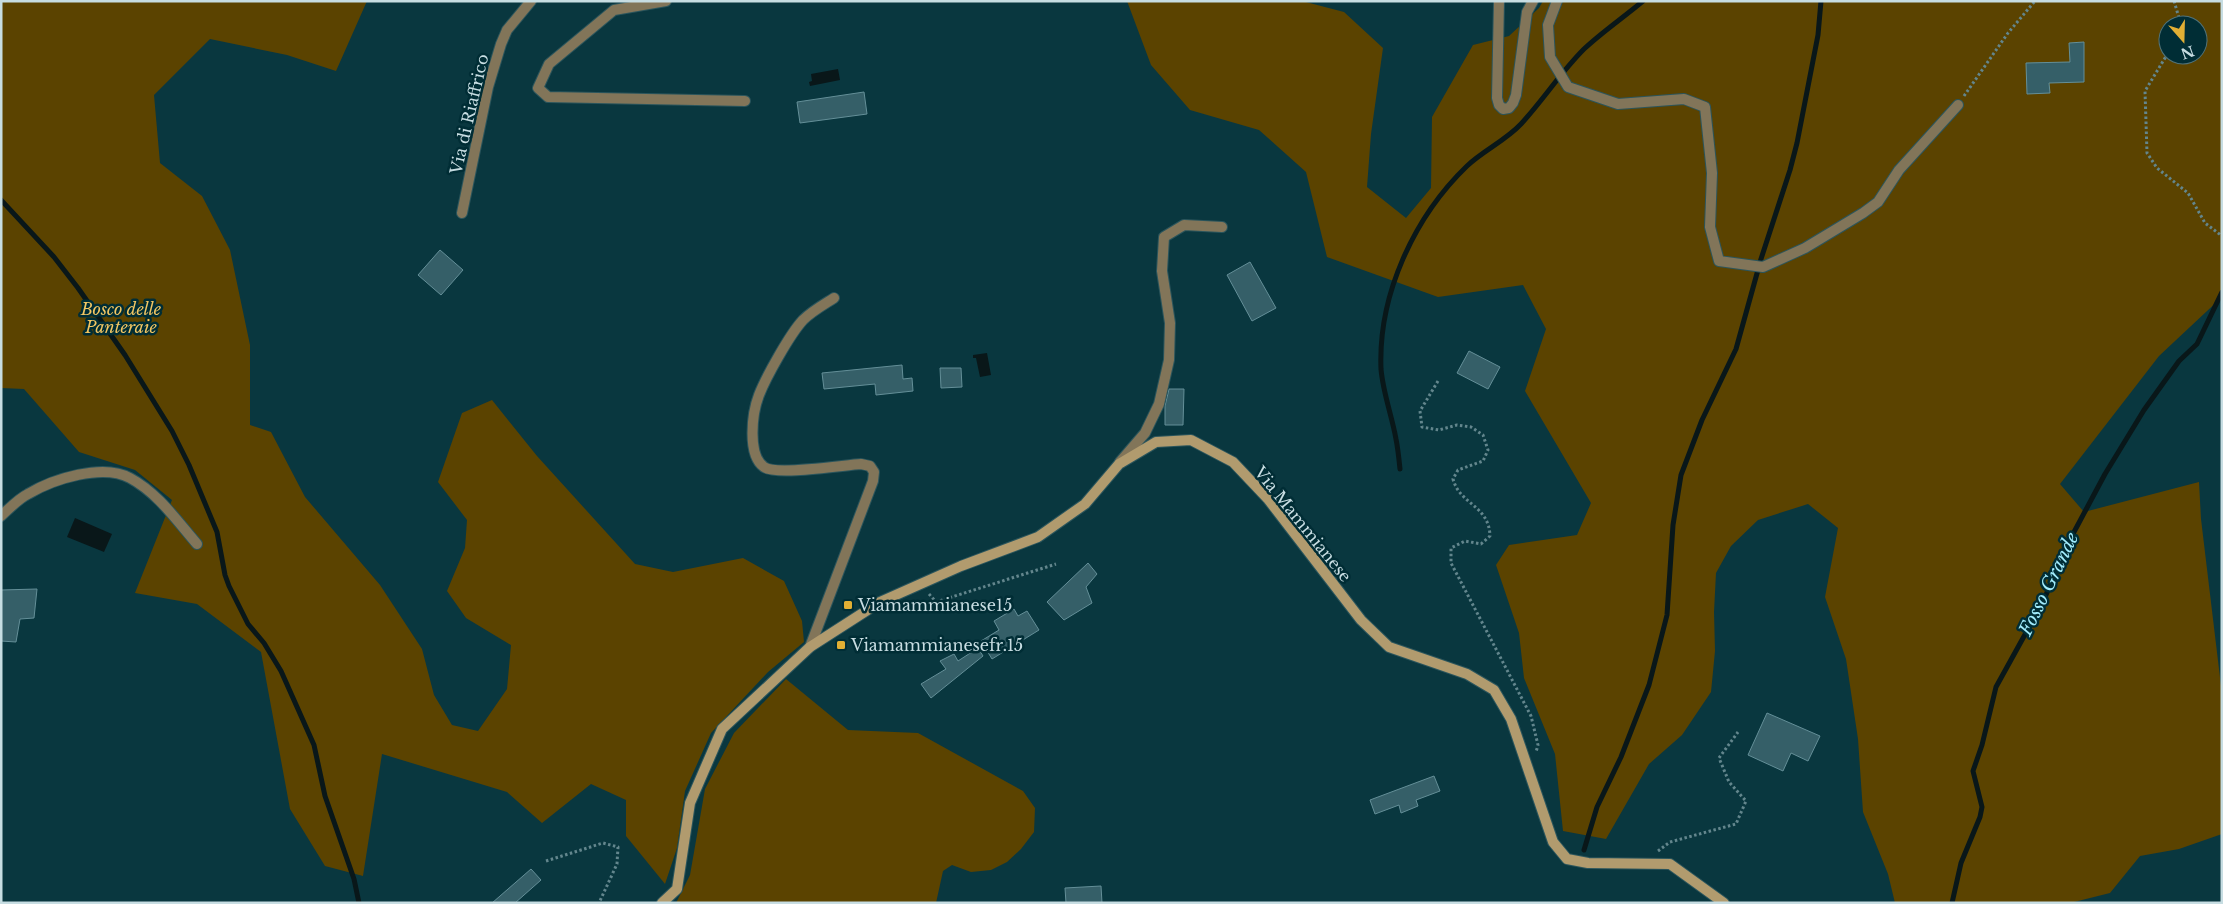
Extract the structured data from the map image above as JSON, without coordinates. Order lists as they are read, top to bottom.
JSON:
{
  "streets": {
    "main road": ["Via Mammianese"],
    "street": ["Via di Riaffrico"]
  },
  "water": ["Fosso Grande"],
  "parks": ["Bosco delle Panteraie"],
  "places": {
    "transit": ["Viamammianese15", "Viamammianesefr.15"]
  },
  "north": "bottom"
}
